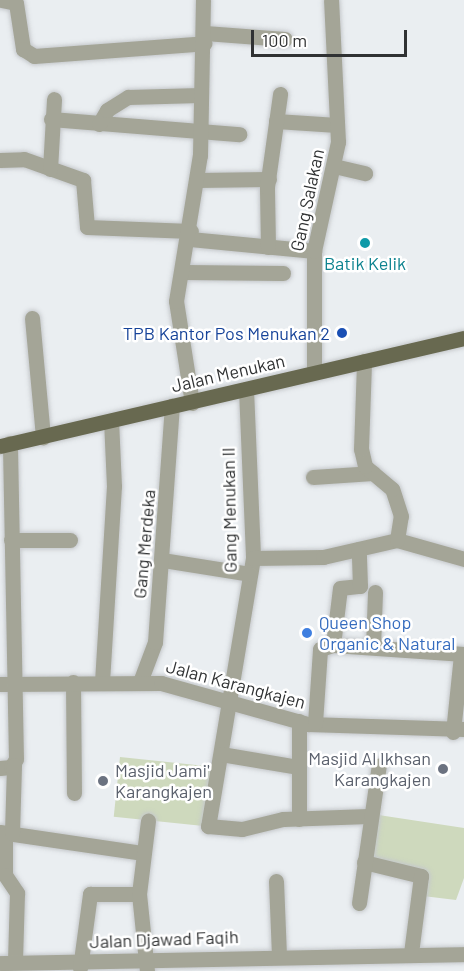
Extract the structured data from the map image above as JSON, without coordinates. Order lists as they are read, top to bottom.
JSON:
{
  "streets": {
    "main road": ["Jalan Menukan"],
    "street": [
      "Gang Salakan",
      "Gang Menukan II",
      "Gang Merdeka",
      "Jalan Karangkajen",
      "Jalan Djawad Faqih"
    ]
  },
  "crossings": [
    ["Gang Salakan", "Jalan Menukan"],
    ["Jalan Menukan", "Gang Menukan II"],
    ["Jalan Menukan", "Gang Merdeka"],
    ["Gang Menukan II", "Jalan Karangkajen"],
    ["Gang Merdeka", "Jalan Karangkajen"]
  ],
  "places": [
    "Batik Kelik",
    "TPB Kantor Pos Menukan 2",
    "Queen Shop Organic & Natural",
    "Masjid Al Ikhsan Karangkajen",
    "Masjid Jami' Karangkajen"
  ],
  "scale_bar": "100 m"
}
